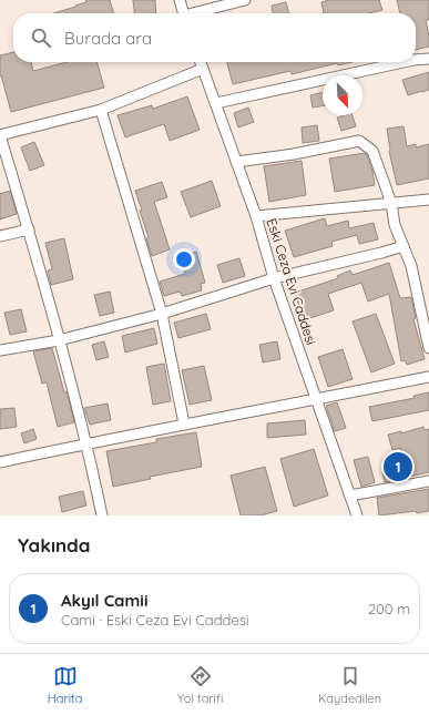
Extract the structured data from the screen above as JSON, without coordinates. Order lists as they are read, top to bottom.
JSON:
{
  "streets": {
    "street": ["Eski Ceza Evi Caddesi"]
  },
  "north": "bottom right",
  "page": {
    "search": "Burada ara",
    "pins": "1",
    "heading": "Yakında",
    "list": [
      {
        "mark": "1",
        "name": "Akyıl Camii",
        "note": "Cami · Eski Ceza Evi Caddesi",
        "value": "200 m"
      }
    ],
    "nav": ["Harita", "Yol tarifi", "Kaydedilen"]
  }
}
